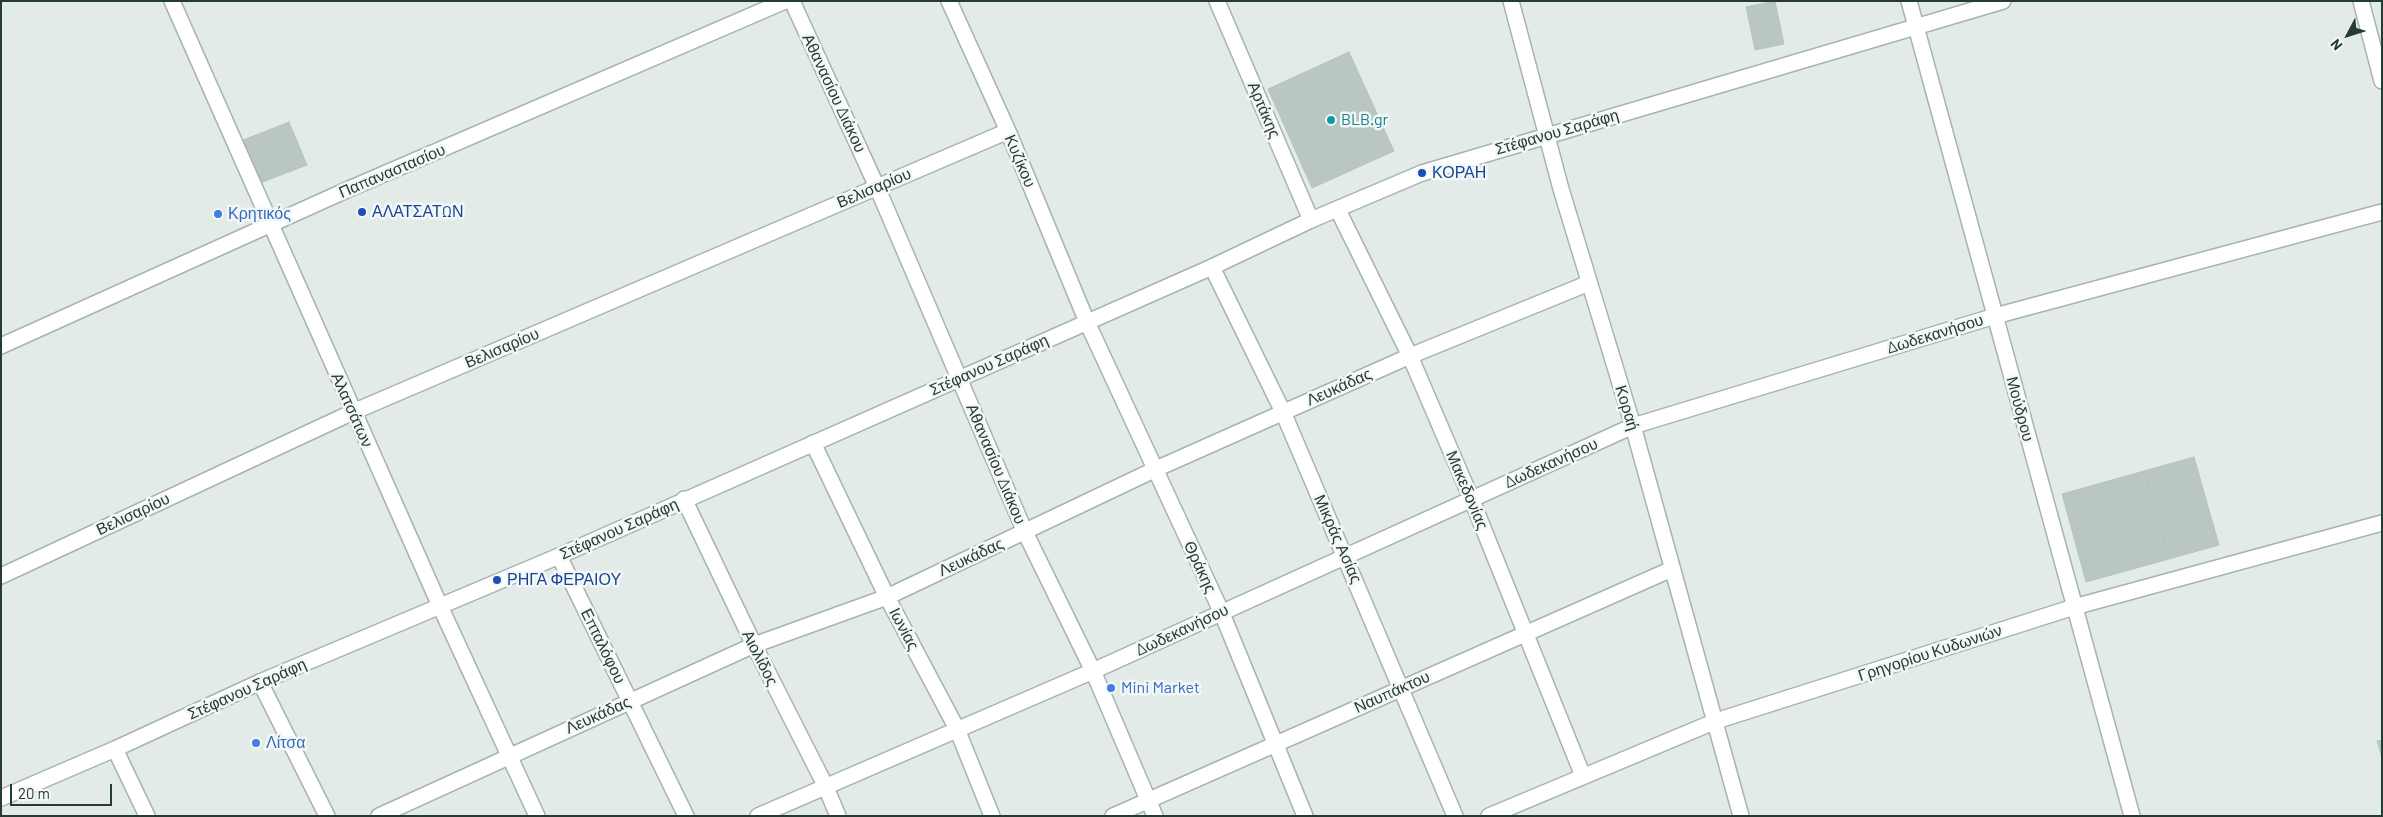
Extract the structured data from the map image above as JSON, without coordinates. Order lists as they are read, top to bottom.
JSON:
{
  "streets": {
    "street": [
      "Αθανασίου Διάκου",
      "Αρτάκης",
      "Στέφανου Σαράφη",
      "Κυζίκου",
      "Παπαναστασίου",
      "Βελισαρίου",
      "Δωδεκανήσου",
      "Λευκάδας",
      "Κοραή",
      "Μούδρου",
      "Αλατσάτων",
      "Μακεδονίας",
      "Μικράς Ασίας",
      "Θράκης",
      "Ιωνίας",
      "Επταλόφου",
      "Γρηγορίου Κυδωνιών",
      "Αιολίδος",
      "Ναυπάκτου"
    ]
  },
  "crossings": [
    ["Αθανασίου Διάκου", "Στέφανου Σαράφη"],
    ["Αθανασίου Διάκου", "Βελισαρίου"],
    ["Αθανασίου Διάκου", "Δωδεκανήσου"],
    ["Αθανασίου Διάκου", "Λευκάδας"],
    ["Αθανασίου Διάκου", "Ναυπάκτου"],
    ["Αρτάκης", "Στέφανου Σαράφη"],
    ["Στέφανου Σαράφη", "Κυζίκου"],
    ["Στέφανου Σαράφη", "Κοραή"],
    ["Στέφανου Σαράφη", "Μούδρου"],
    ["Στέφανου Σαράφη", "Αλατσάτων"],
    ["Στέφανου Σαράφη", "Μακεδονίας"],
    ["Στέφανου Σαράφη", "Μικράς Ασίας"],
    ["Στέφανου Σαράφη", "Θράκης"],
    ["Στέφανου Σαράφη", "Ιωνίας"],
    ["Στέφανου Σαράφη", "Επταλόφου"],
    ["Στέφανου Σαράφη", "Αιολίδος"],
    ["Κυζίκου", "Βελισαρίου"],
    ["Κυζίκου", "Θράκης"],
    ["Παπαναστασίου", "Αλατσάτων"],
    ["Βελισαρίου", "Αλατσάτων"],
    ["Δωδεκανήσου", "Κοραή"],
    ["Δωδεκανήσου", "Μούδρου"],
    ["Δωδεκανήσου", "Μακεδονίας"],
    ["Δωδεκανήσου", "Μικράς Ασίας"],
    ["Δωδεκανήσου", "Θράκης"],
    ["Δωδεκανήσου", "Ιωνίας"],
    ["Δωδεκανήσου", "Αιολίδος"],
    ["Λευκάδας", "Κοραή"],
    ["Λευκάδας", "Αλατσάτων"],
    ["Λευκάδας", "Μακεδονίας"],
    ["Λευκάδας", "Μικράς Ασίας"],
    ["Λευκάδας", "Θράκης"],
    ["Λευκάδας", "Ιωνίας"],
    ["Λευκάδας", "Επταλόφου"],
    ["Λευκάδας", "Αιολίδος"],
    ["Κοραή", "Γρηγορίου Κυδωνιών"],
    ["Κοραή", "Ναυπάκτου"],
    ["Μούδρου", "Γρηγορίου Κυδωνιών"],
    ["Μακεδονίας", "Γρηγορίου Κυδωνιών"],
    ["Μακεδονίας", "Ναυπάκτου"],
    ["Μικράς Ασίας", "Ναυπάκτου"],
    ["Θράκης", "Ναυπάκτου"]
  ],
  "places": [
    "BLB.gr",
    "ΚΟΡΑΗ",
    "ΑΛΑΤΣΑΤΩΝ",
    "Κρητικός",
    "ΡΗΓΑ ΦΕΡΑΙΟΥ",
    "Mini Market",
    "Λίτσα"
  ],
  "scale_bar": "20 m",
  "north": "bottom left"
}
